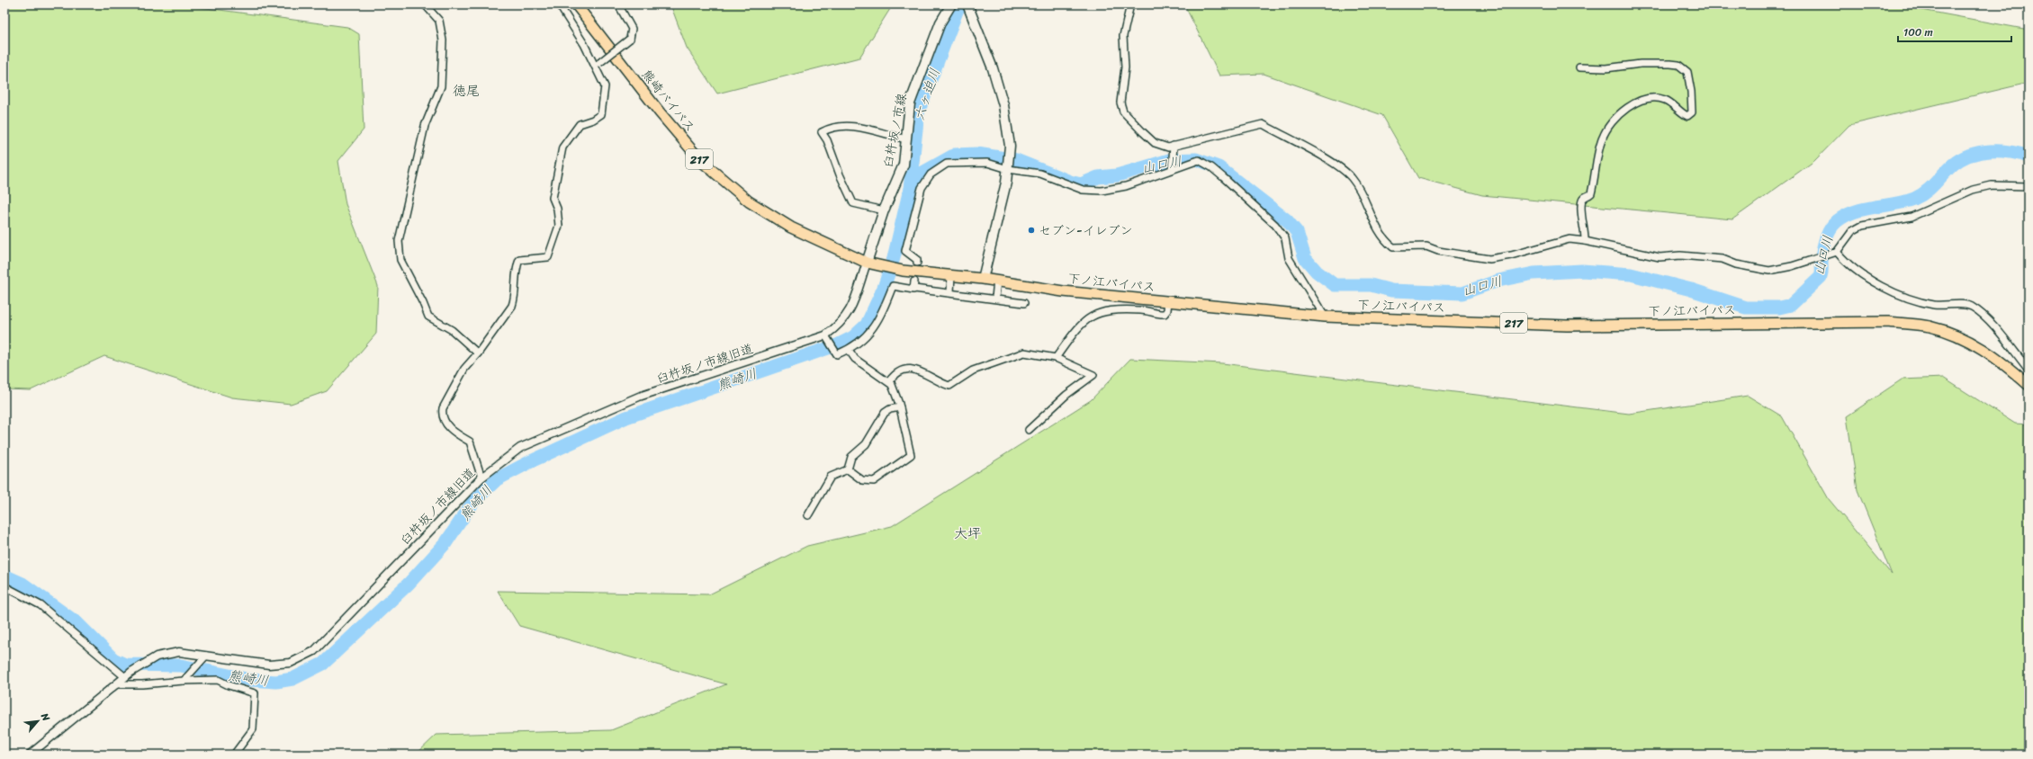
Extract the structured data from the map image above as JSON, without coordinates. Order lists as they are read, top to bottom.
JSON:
{
  "streets": {
    "highway": ["熊崎バイパス", "217", "下ノ江バイパス"],
    "main road": ["臼杵坂ノ市線"],
    "street": ["臼杵坂ノ市線旧道"]
  },
  "crossings": [
    ["熊崎バイパス", "臼杵坂ノ市線"],
    ["熊崎バイパス", "下ノ江バイパス"],
    ["熊崎バイパス", "臼杵坂ノ市線旧道"],
    ["臼杵坂ノ市線", "下ノ江バイパス"],
    ["臼杵坂ノ市線", "臼杵坂ノ市線旧道"],
    ["下ノ江バイパス", "臼杵坂ノ市線旧道"]
  ],
  "districts": ["徳尾", "大坪"],
  "water": ["六ヶ迫川", "山口川", "熊崎川"],
  "places": ["セブン-イレブン"],
  "scale_bar": "100 m",
  "north": "top right"
}
